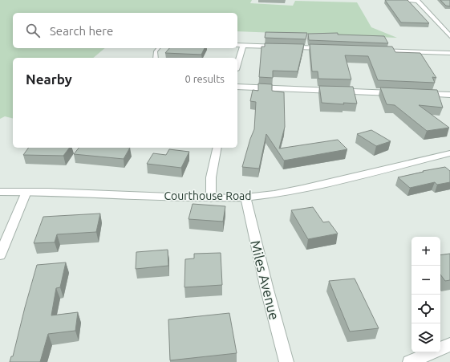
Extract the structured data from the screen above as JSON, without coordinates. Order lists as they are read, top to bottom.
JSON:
{
  "streets": {
    "street": ["Courthouse Road", "Miles Avenue"]
  },
  "crossings": [
    ["Courthouse Road", "Miles Avenue"]
  ],
  "page": {
    "search": "Search here",
    "heading": ["Nearby", "0 results"],
    "map_buttons": ["+", "−"]
  }
}
